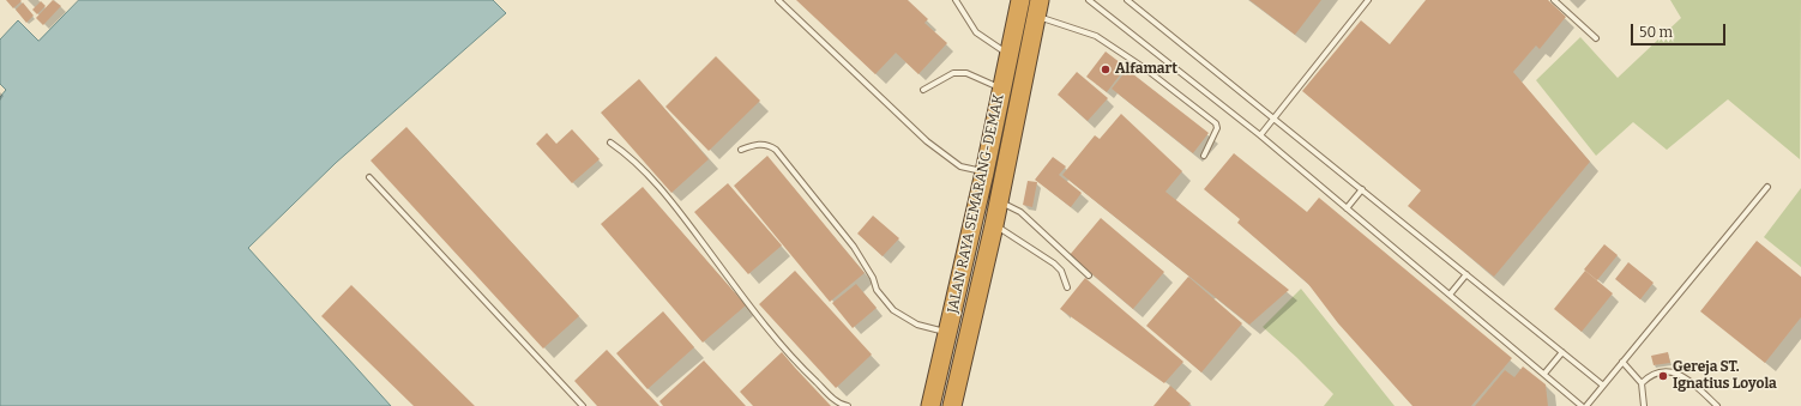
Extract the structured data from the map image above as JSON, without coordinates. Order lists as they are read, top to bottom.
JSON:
{
  "streets": {
    "highway": ["JALAN RAYA SEMARANG-DEMAK"]
  },
  "places": ["Alfamart", "Gereja ST. Ignatius Loyola"],
  "scale_bar": "50 m"
}
